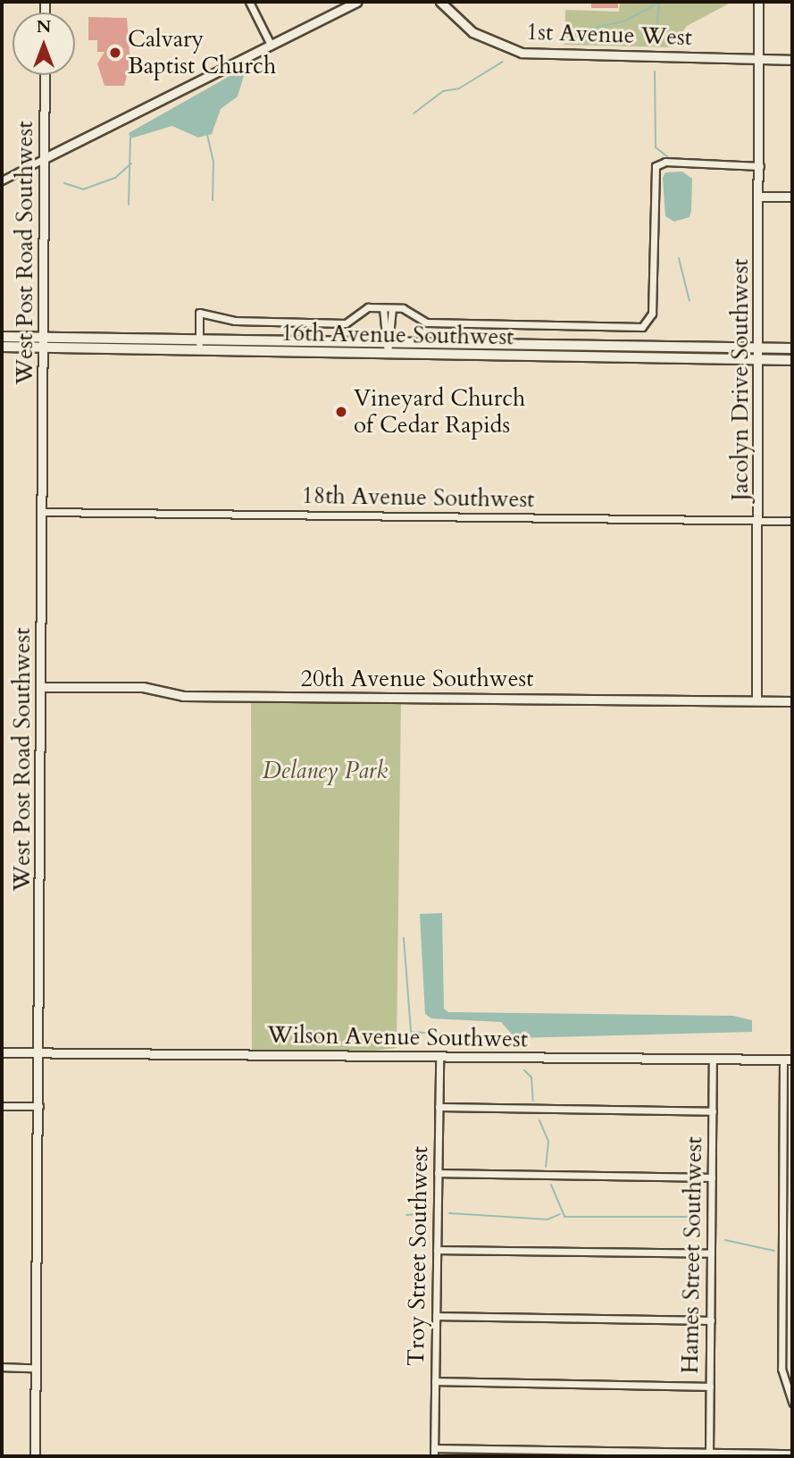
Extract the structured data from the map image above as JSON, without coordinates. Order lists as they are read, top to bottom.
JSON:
{
  "streets": {
    "main road": ["16th Avenue Southwest"],
    "street": [
      "1st Avenue West",
      "West Post Road Southwest",
      "Jacolyn Drive Southwest",
      "18th Avenue Southwest",
      "20th Avenue Southwest",
      "Wilson Avenue Southwest",
      "Hames Street Southwest",
      "Troy Street Southwest"
    ]
  },
  "crossings": [
    ["1st Avenue West", "Jacolyn Drive Southwest"],
    ["West Post Road Southwest", "16th Avenue Southwest"],
    ["West Post Road Southwest", "18th Avenue Southwest"],
    ["West Post Road Southwest", "20th Avenue Southwest"],
    ["West Post Road Southwest", "Wilson Avenue Southwest"],
    ["16th Avenue Southwest", "Jacolyn Drive Southwest"],
    ["Jacolyn Drive Southwest", "18th Avenue Southwest"],
    ["Jacolyn Drive Southwest", "20th Avenue Southwest"],
    ["Wilson Avenue Southwest", "Hames Street Southwest"],
    ["Wilson Avenue Southwest", "Troy Street Southwest"]
  ],
  "parks": ["Delaney Park"],
  "places": ["Calvary Baptist Church", "Vineyard Church of Cedar Rapids"],
  "north": "top"
}
